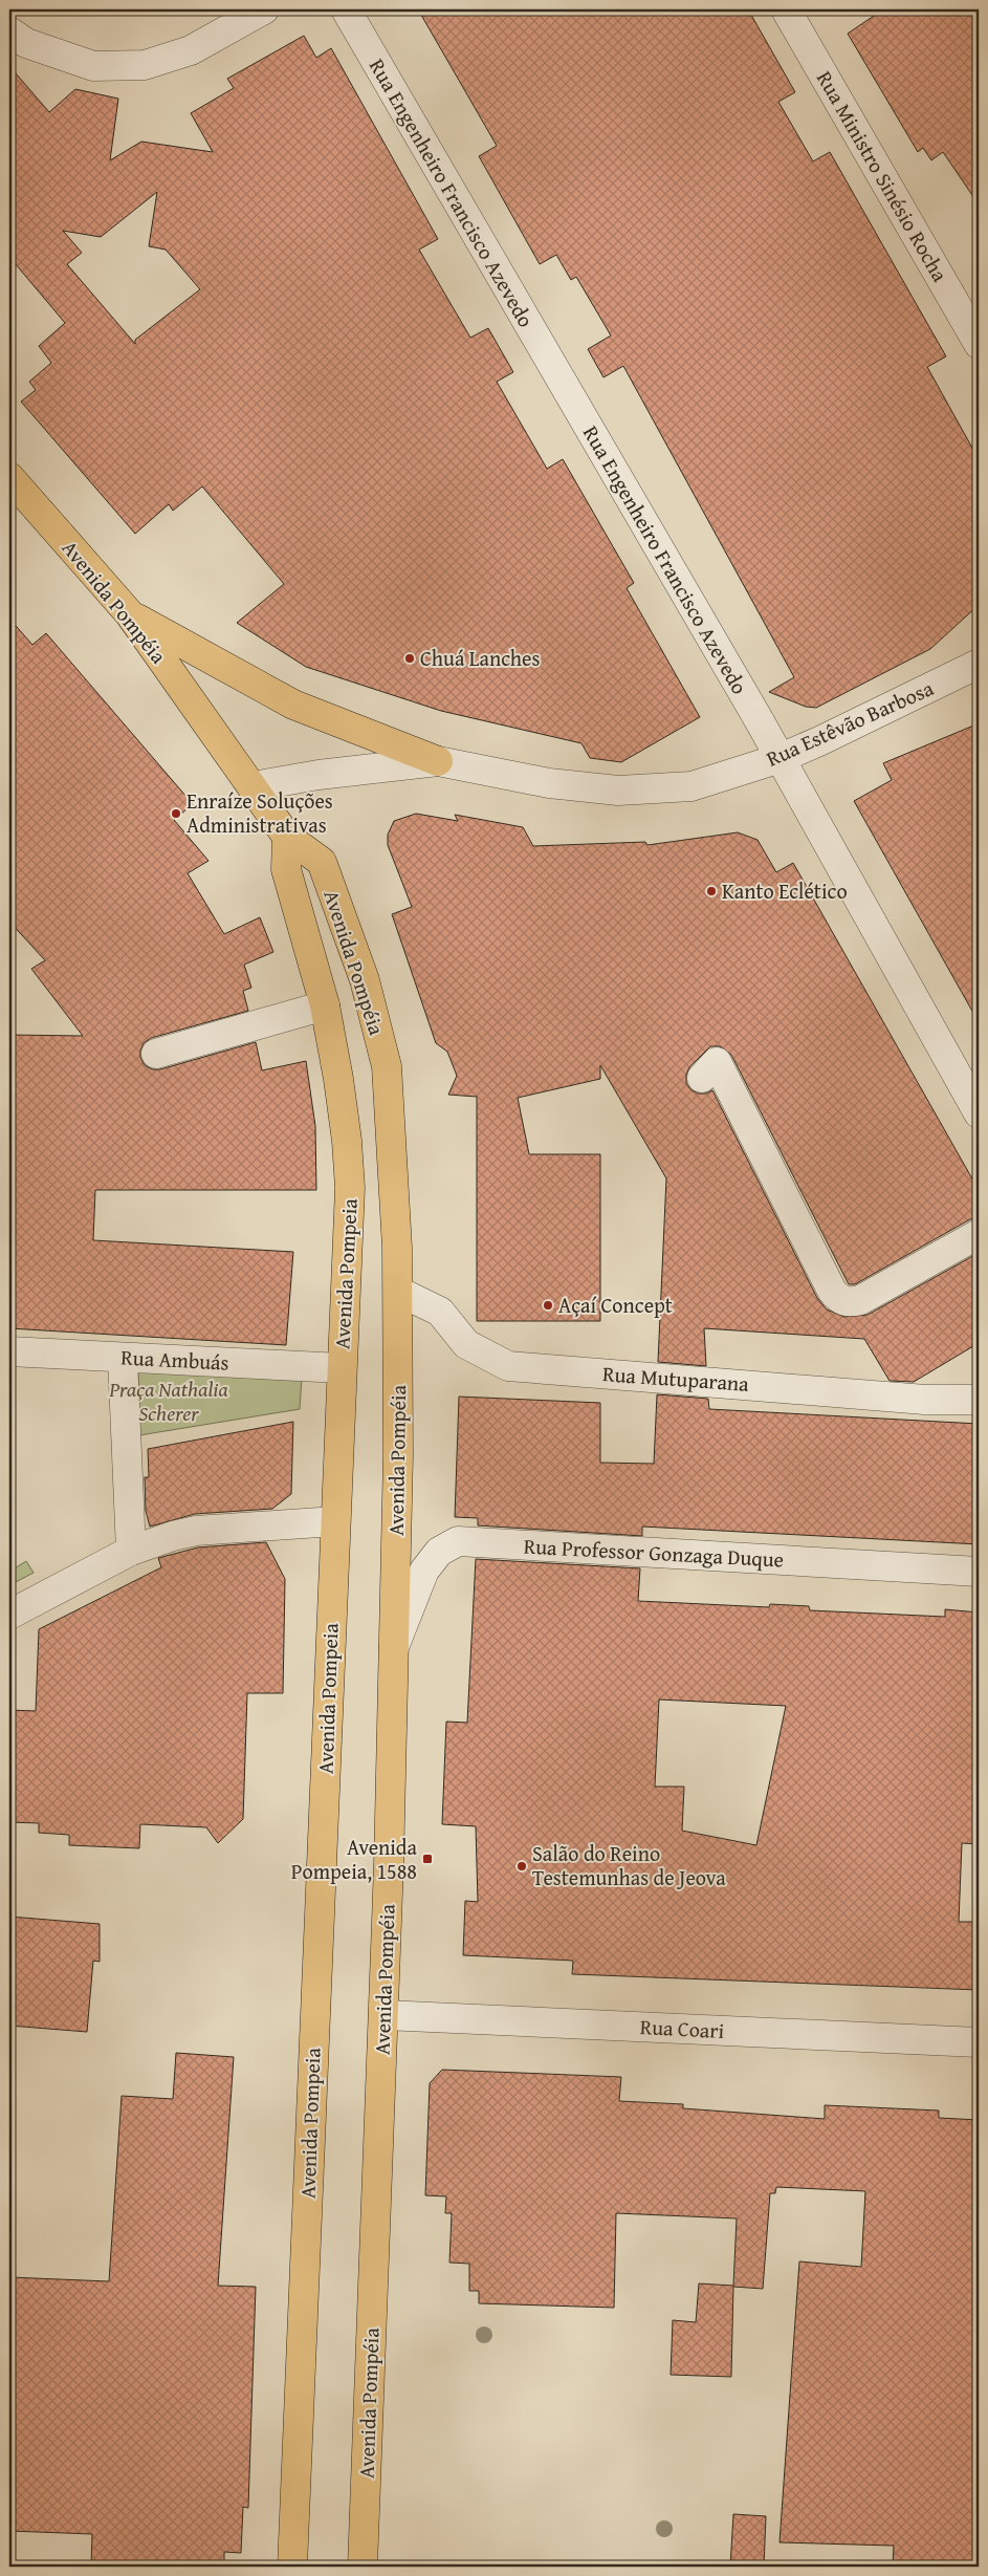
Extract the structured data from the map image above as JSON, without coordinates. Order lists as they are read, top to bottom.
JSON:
{
  "streets": {
    "main road": ["Avenida Pompéia", "Avenida Pompeia"],
    "street": [
      "Rua Ministro Sinésio Rocha",
      "Rua Engenheiro Francisco Azevedo",
      "Rua Estêvão Barbosa",
      "Rua Ambuás",
      "Rua Mutuparana",
      "Rua Professor Gonzaga Duque",
      "Rua Coari"
    ]
  },
  "crossings": [
    ["Rua Engenheiro Francisco Azevedo", "Rua Estêvão Barbosa"],
    ["Avenida Pompéia", "Rua Estêvão Barbosa"],
    ["Avenida Pompéia", "Avenida Pompeia"],
    ["Avenida Pompéia", "Rua Mutuparana"],
    ["Avenida Pompéia", "Rua Professor Gonzaga Duque"],
    ["Avenida Pompéia", "Rua Coari"],
    ["Avenida Pompeia", "Rua Ambuás"]
  ],
  "parks": ["Praça Nathalia Scherer"],
  "places": {
    "other": [
      "Chuá Lanches",
      "Enraíze Soluções Administrativas",
      "Kanto Eclético",
      "Açaí Concept",
      "Salão do Reino Testemunhas de Jeova"
    ],
    "transit": ["Avenida Pompeia, 1588"]
  }
}
